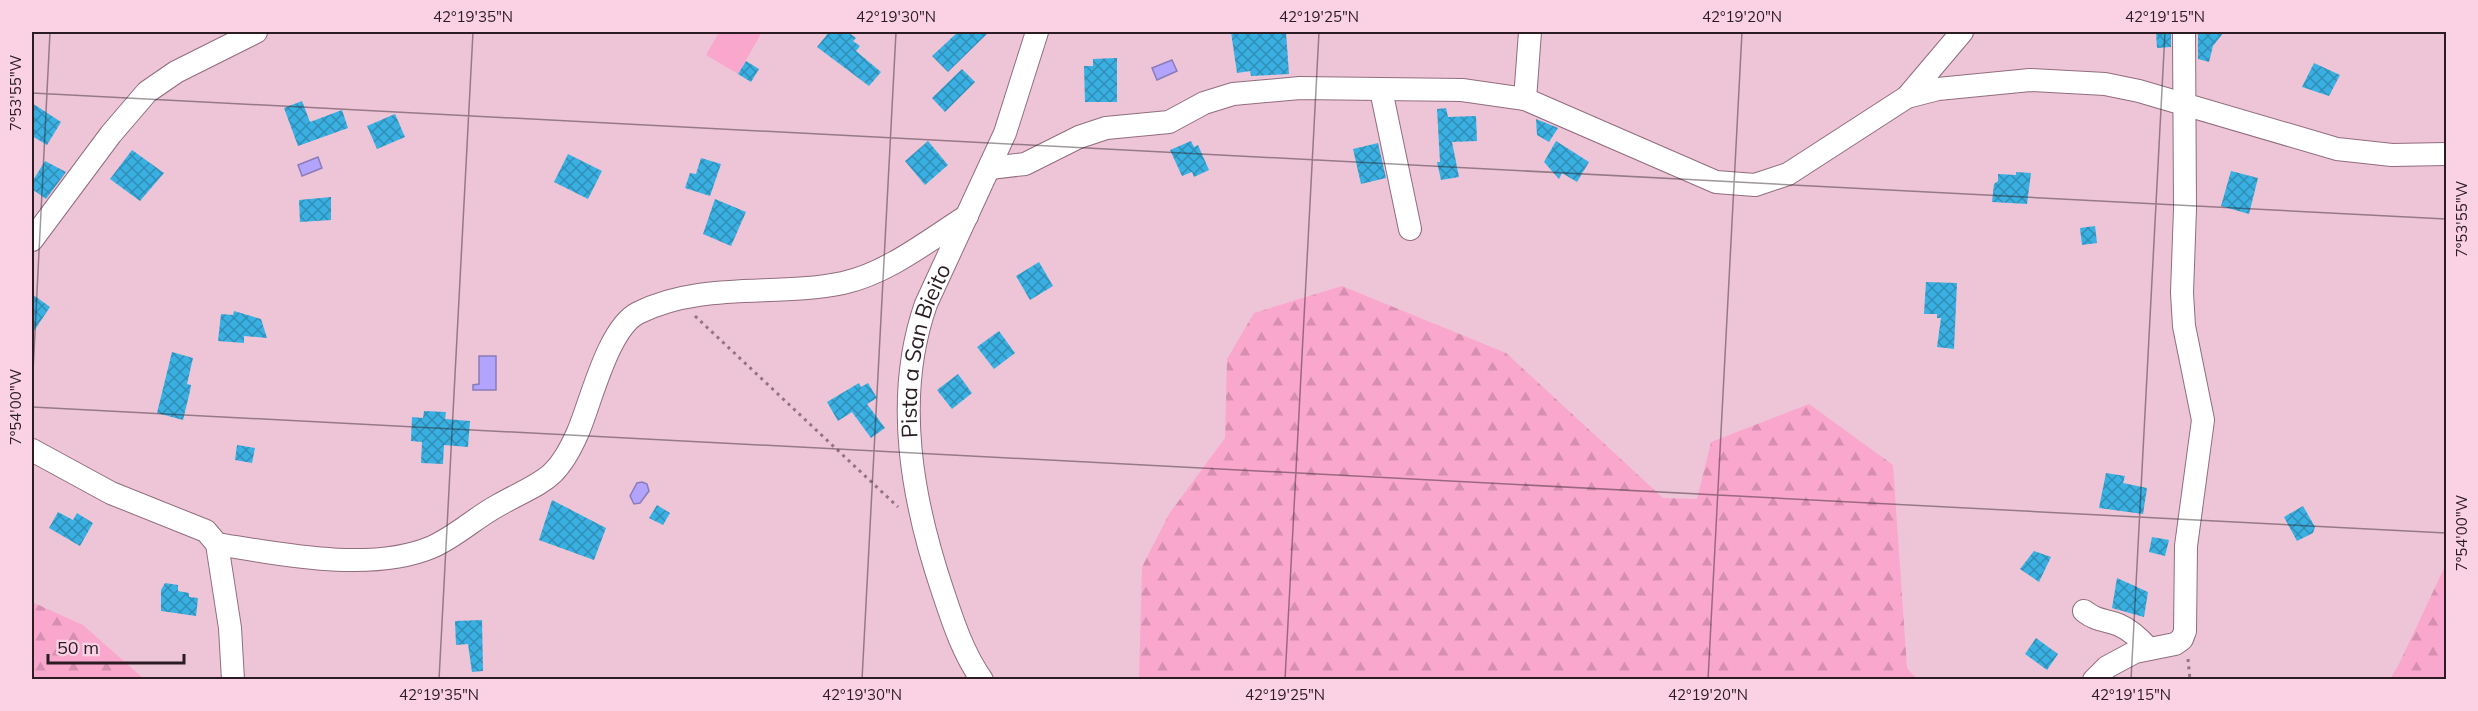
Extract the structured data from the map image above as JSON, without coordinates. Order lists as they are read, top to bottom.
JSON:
{
  "streets": {
    "street": ["Pista a San Bieito"]
  },
  "scale_bar": "50 m",
  "coordinates": [
    "42°19'35\"N",
    "42°19'30\"N",
    "42°19'25\"N",
    "42°19'20\"N",
    "42°19'15\"N",
    "7°53'55\"W",
    "7°54'00\"W"
  ]
}
